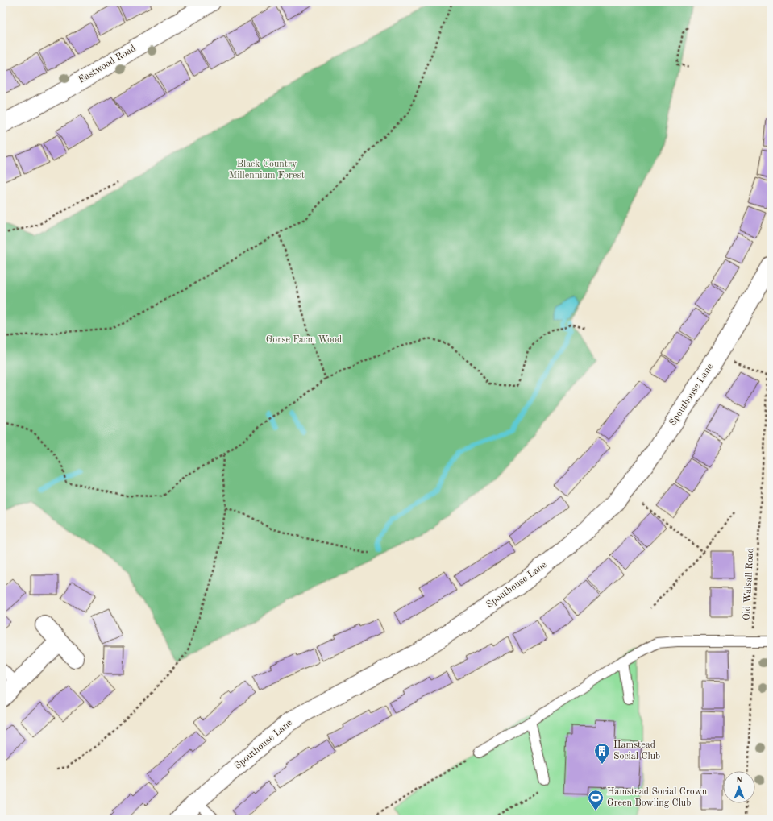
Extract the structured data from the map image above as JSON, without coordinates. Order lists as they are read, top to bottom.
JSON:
{
  "streets": {
    "street": ["Eastwood Road", "Spouthouse Lane"],
    "path": ["Old Walsall Road"]
  },
  "crossings": [
    ["Spouthouse Lane", "Old Walsall Road"]
  ],
  "parks": ["Black Country Millennium Forest", "Gorse Farm Wood"],
  "places": {
    "building": ["Hamstead Social Club"],
    "sports": ["Hamstead Social Crown Green Bowling Club"]
  },
  "north": "top"
}
